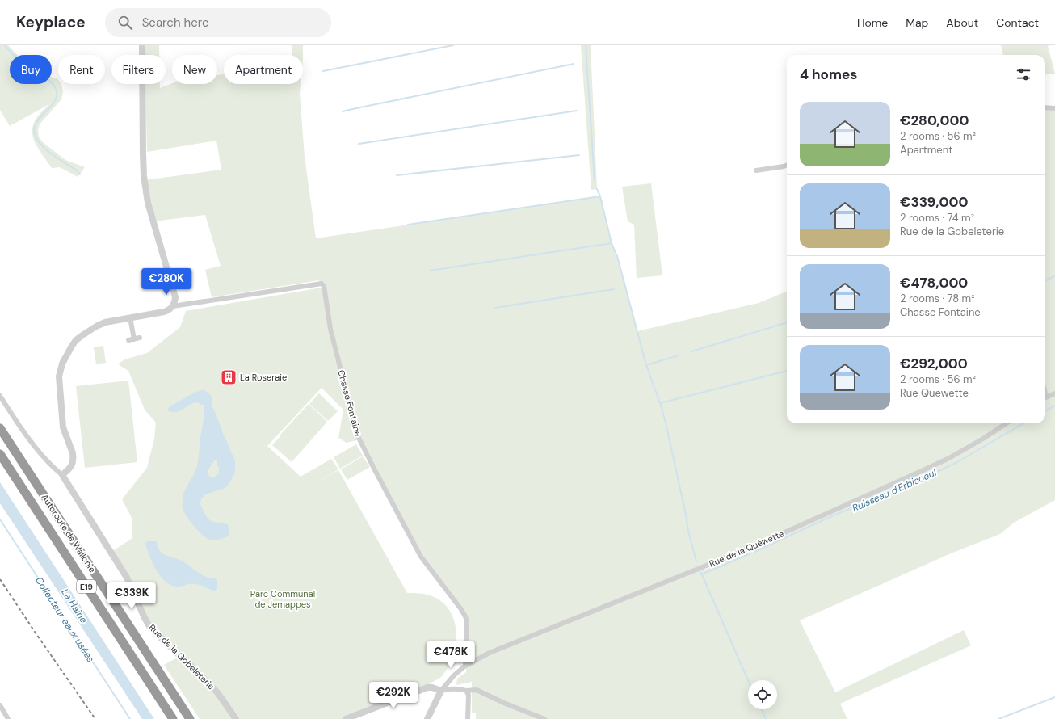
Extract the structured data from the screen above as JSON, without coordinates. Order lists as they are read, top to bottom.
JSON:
{
  "streets": {
    "highway": ["Autoroute de Wallonie", "E19"],
    "street": ["Chasse Fontaine", "Rue de la Quéwette", "Rue de la Gobeleterie"]
  },
  "crossings": [
    ["Chasse Fontaine", "Rue de la Quéwette"]
  ],
  "water": ["Ruisseau d'Erbisoeul", "La Haine", "Collecteur eaux usées"],
  "parks": ["Parc Communal de Jemappes"],
  "places": {
    "building": ["La Roseraie"]
  },
  "page": {
    "header": "Keyplace",
    "search": "Search here",
    "nav": [
      "Home",
      "Map",
      "About",
      "Contact"
    ],
    "chip": [
      "Buy",
      "Rent",
      "Filters",
      "New",
      "Apartment"
    ],
    "heading": "4 homes",
    "list": [
      {
        "name": "€280,000",
        "note": "2 rooms · 56 m² · Apartment"
      },
      {
        "name": "€339,000",
        "note": "2 rooms · 74 m² · Rue de la Gobeleterie"
      },
      {
        "name": "€478,000",
        "note": "2 rooms · 78 m² · Chasse Fontaine"
      },
      {
        "name": "€292,000",
        "note": "2 rooms · 56 m² · Rue Quewette"
      }
    ],
    "price": [
      "€280K",
      "€339K",
      "€478K",
      "€292K"
    ]
  }
}
